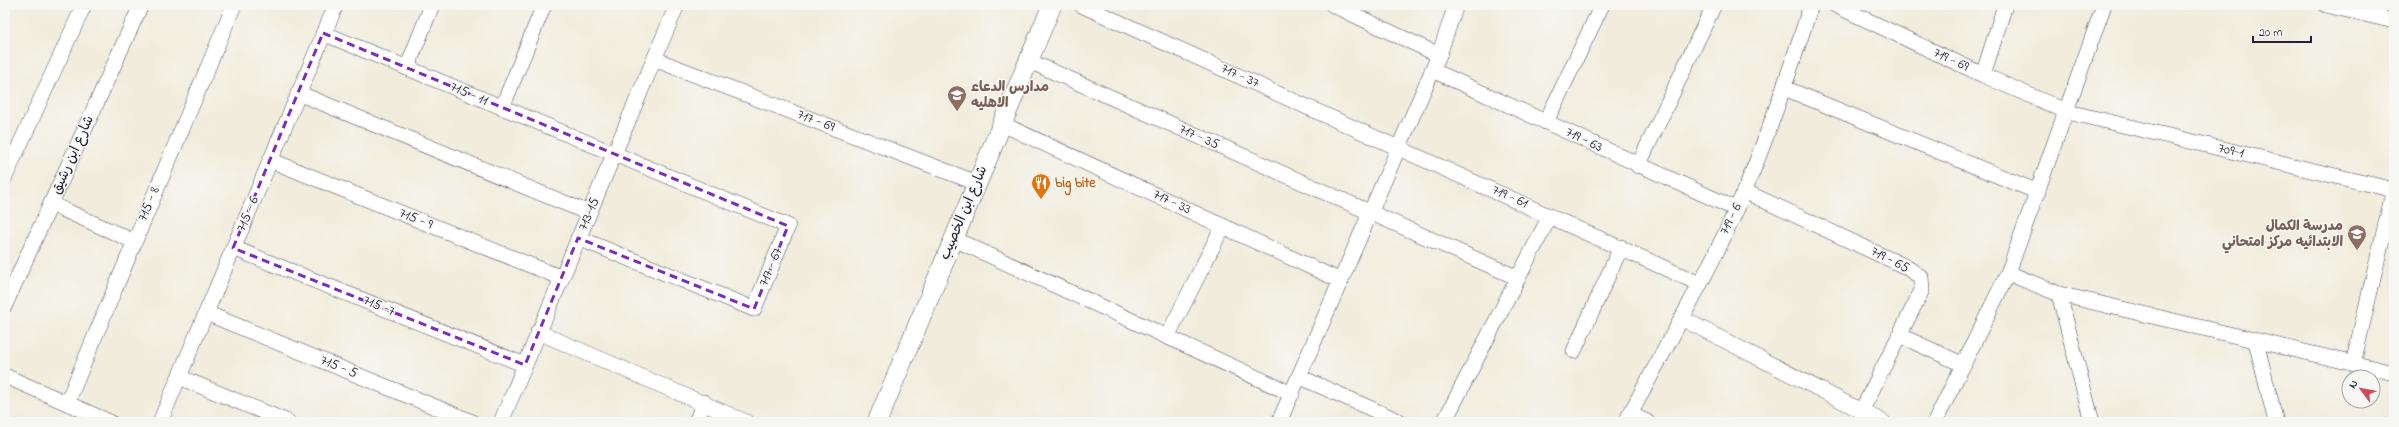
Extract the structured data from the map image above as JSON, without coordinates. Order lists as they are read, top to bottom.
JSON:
{
  "streets": {
    "street": [
      "719 - 69",
      "717 - 37",
      "715 - 11",
      "717 - 69",
      "717 - 35",
      "719 - 63",
      "709-1",
      "شارع ابن رشيق",
      "719 - 61",
      "717 - 33",
      "715 - 8",
      "شارع ابن الخصيب",
      "715 - 6",
      "713-15",
      "715 - 9",
      "719 - 6",
      "719 - 65",
      "717 - 67",
      "715 -7",
      "715 - 5"
    ]
  },
  "crossings": [
    ["719 - 69", "709-1"],
    ["717 - 37", "719 - 61"],
    ["715 - 11", "715 - 6"],
    ["715 - 11", "713-15"],
    ["715 - 11", "717 - 67"],
    ["717 - 69", "شارع ابن الخصيب"],
    ["717 - 69", "713-15"],
    ["717 - 35", "شارع ابن الخصيب"],
    ["719 - 63", "719 - 6"],
    ["719 - 61", "719 - 6"],
    ["717 - 33", "شارع ابن الخصيب"],
    ["715 - 6", "715 - 9"],
    ["715 - 6", "715 -7"],
    ["715 - 6", "715 - 5"],
    ["713-15", "715 - 9"],
    ["713-15", "717 - 67"],
    ["713-15", "715 -7"],
    ["719 - 6", "719 - 65"]
  ],
  "places": {
    "school or university": ["مدارس الدعاء الاهليه", "مدرسة الكمال الابتدائيه مركز امتحاني"],
    "restaurant": ["big bite"]
  },
  "scale_bar": "20 m",
  "north": "top left"
}
